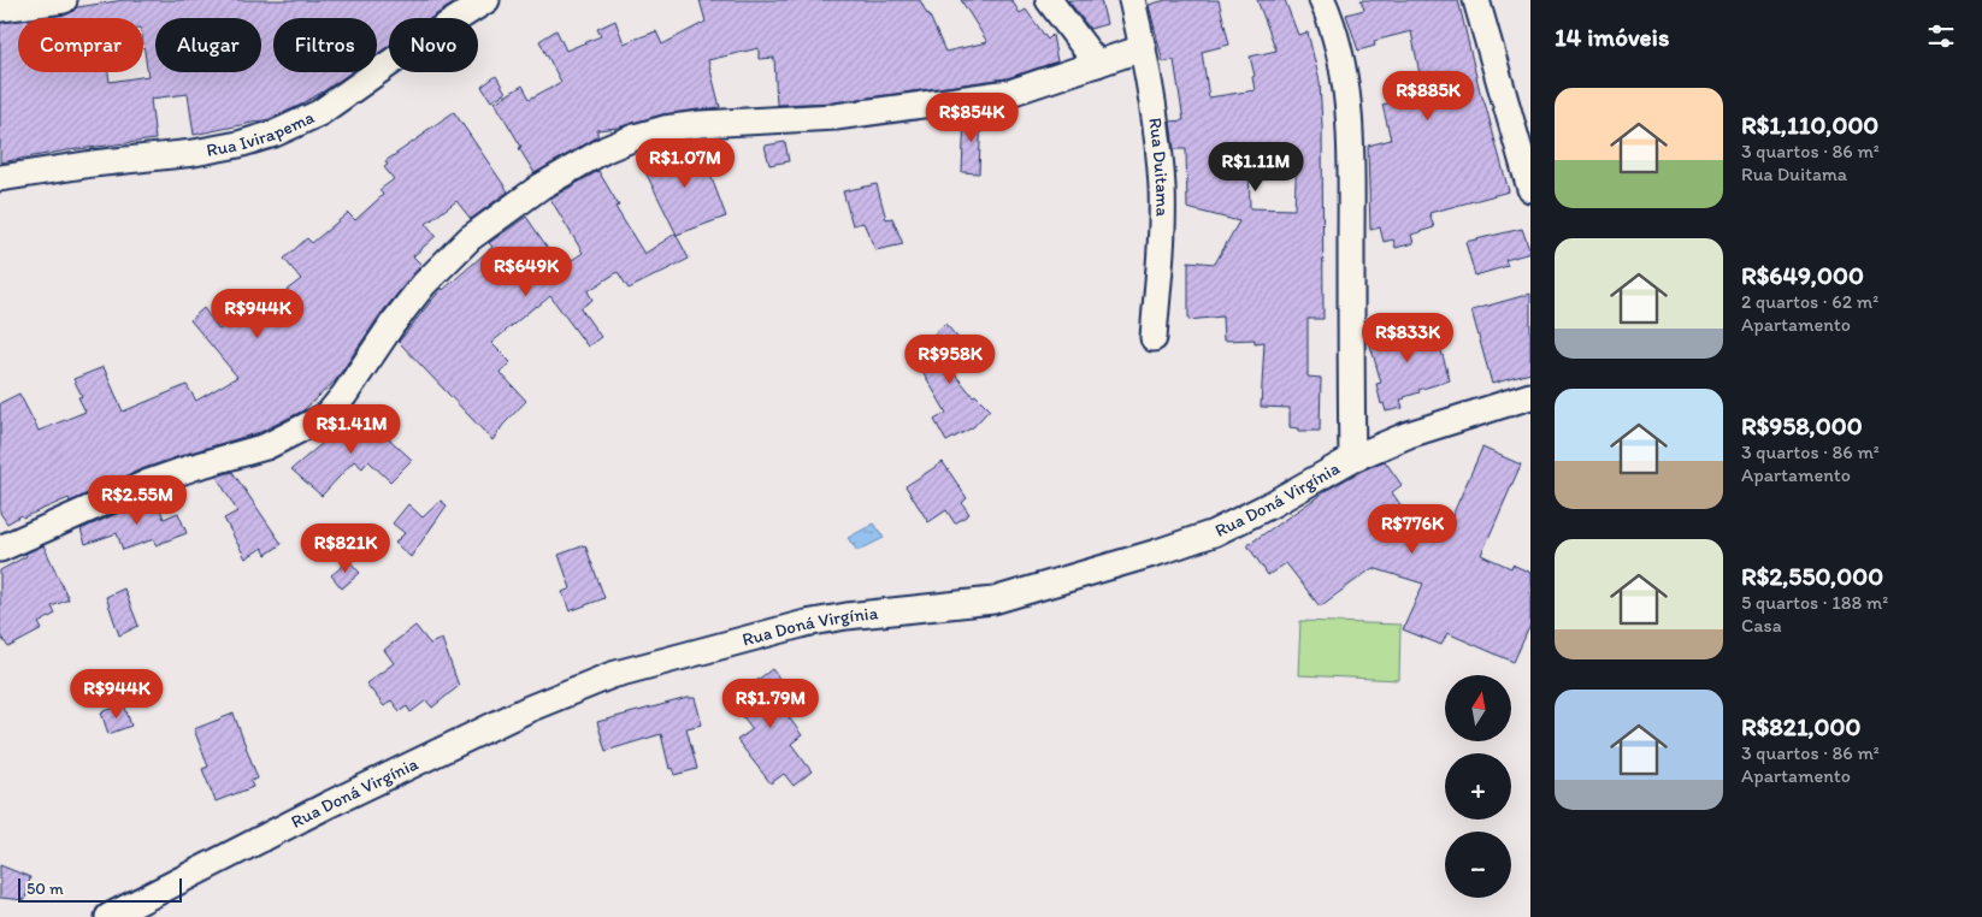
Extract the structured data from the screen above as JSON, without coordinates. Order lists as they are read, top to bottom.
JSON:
{
  "streets": {
    "street": ["Rua Ivirapema", "Rua Duitama", "Rua Doná Virgínia"]
  },
  "scale_bar": "50 m",
  "north": "top",
  "page": {
    "heading": "14 imóveis",
    "chip": [
      "Comprar",
      "Alugar",
      "Filtros",
      "Novo"
    ],
    "price": [
      "R$885K",
      "R$854K",
      "R$1.07M",
      "R$1.11M",
      "R$649K",
      "R$944K",
      "R$833K",
      "R$958K",
      "R$1.41M",
      "R$2.55M",
      "R$776K",
      "R$821K",
      "R$944K",
      "R$1.79M"
    ],
    "list": [
      {
        "name": "R$1,110,000",
        "note": "3 quartos · 86 m² · Rua Duitama"
      },
      {
        "name": "R$649,000",
        "note": "2 quartos · 62 m² · Apartamento"
      },
      {
        "name": "R$958,000",
        "note": "3 quartos · 86 m² · Apartamento"
      },
      {
        "name": "R$2,550,000",
        "note": "5 quartos · 188 m² · Casa"
      },
      {
        "name": "R$821,000",
        "note": "3 quartos · 86 m² · Apartamento"
      }
    ],
    "map_buttons": ["+", "−"],
    "scale": "50 m"
  }
}
